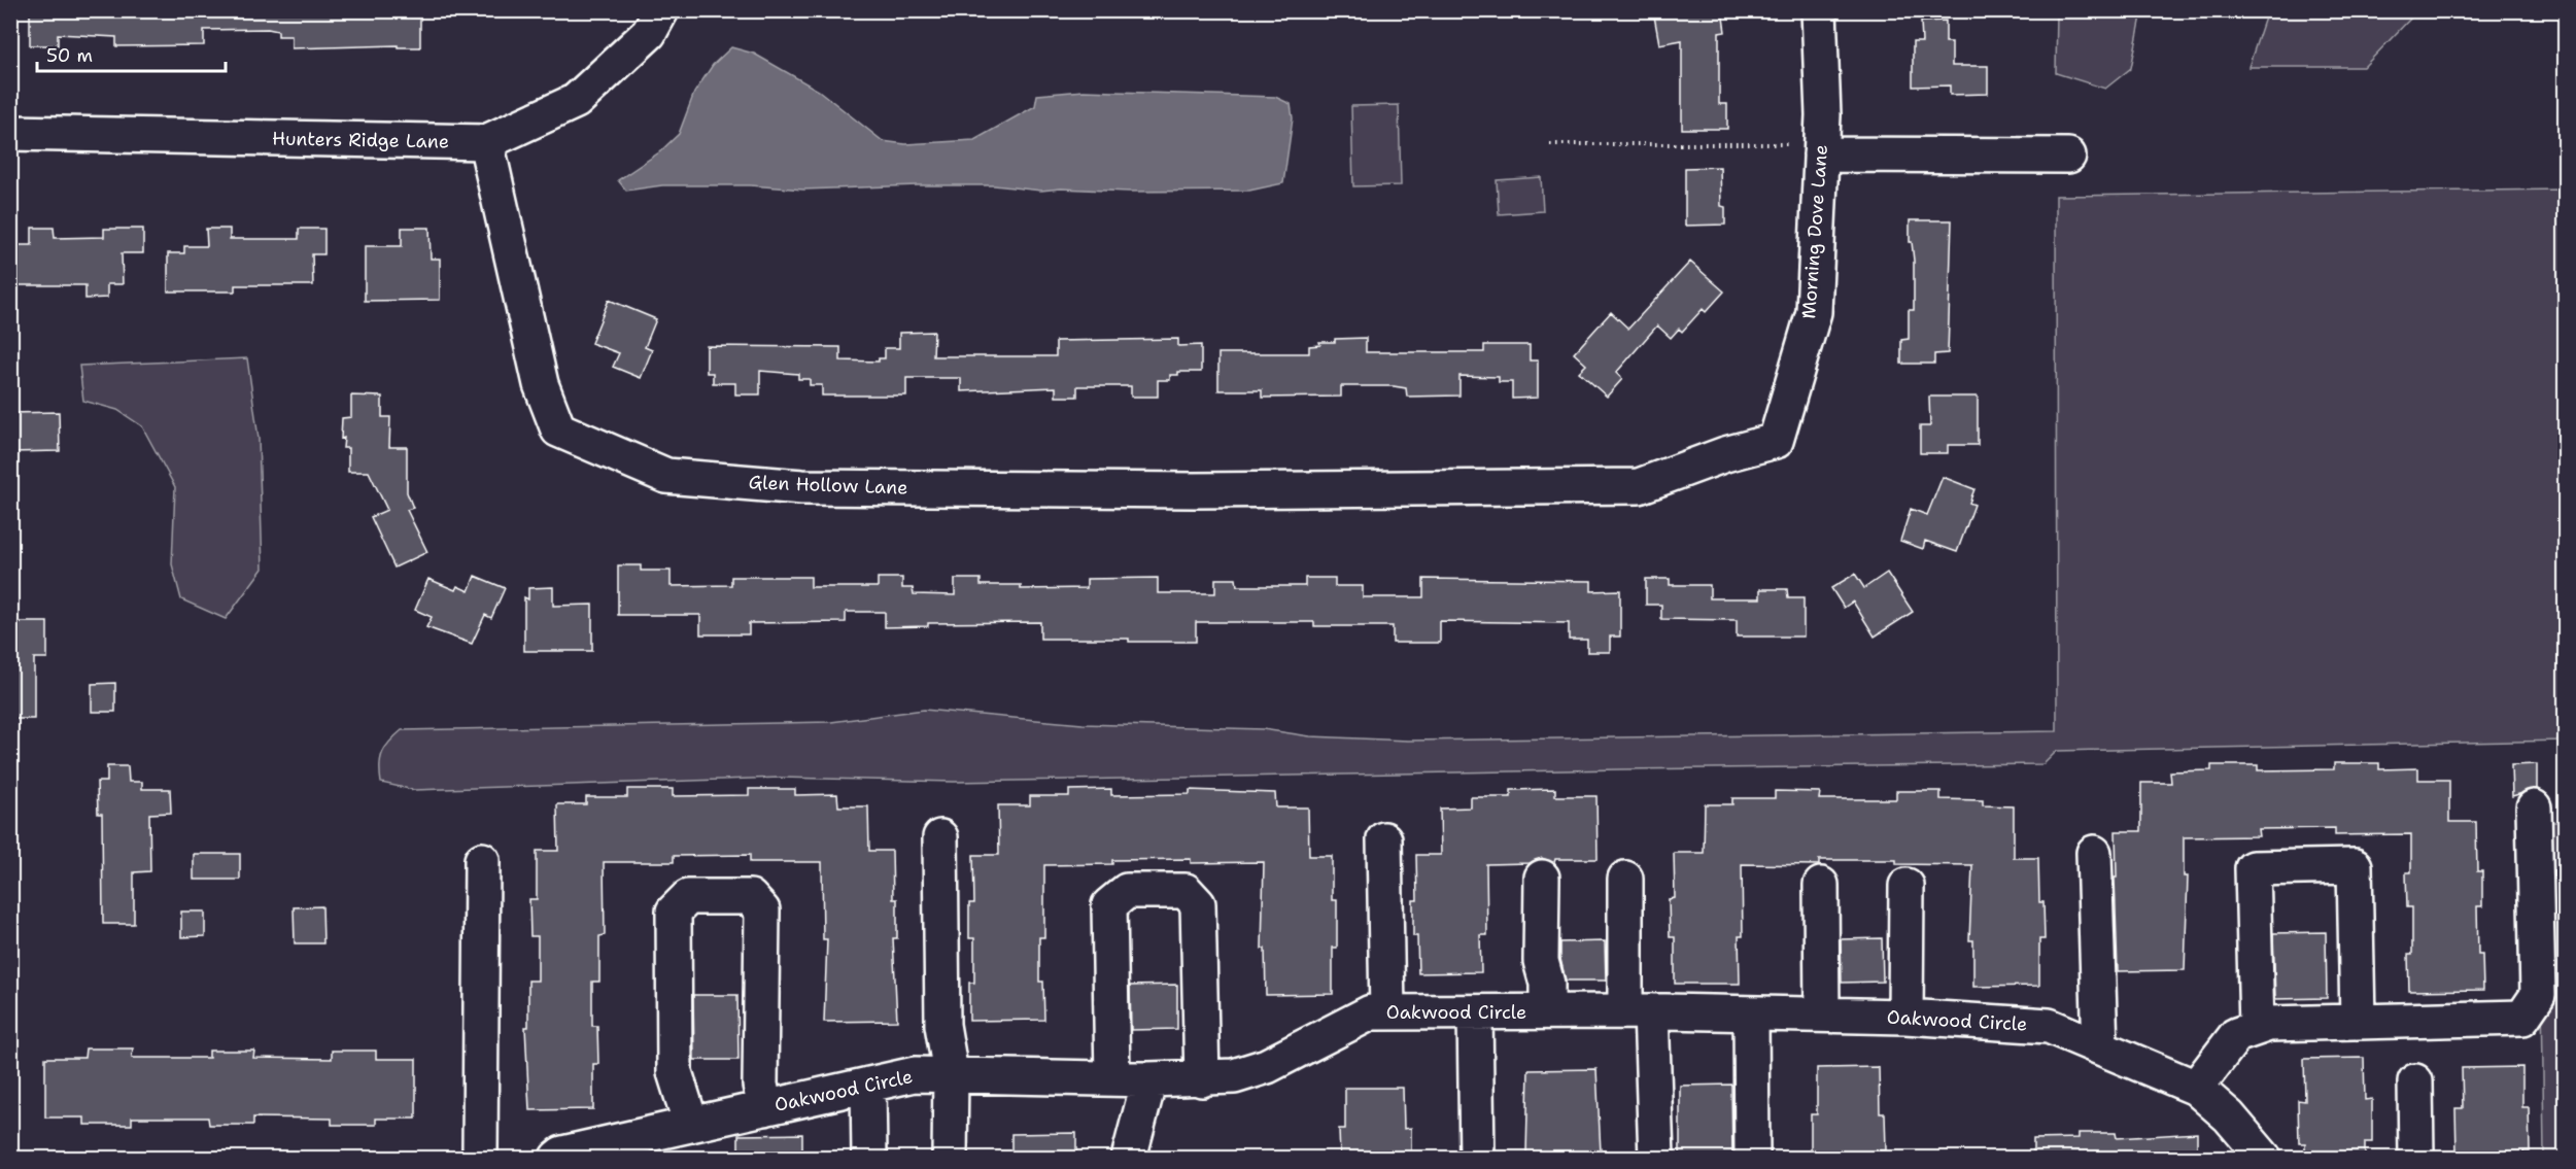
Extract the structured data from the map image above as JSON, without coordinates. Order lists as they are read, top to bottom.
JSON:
{
  "streets": {
    "street": [
      "Hunters Ridge Lane",
      "Morning Dove Lane",
      "Glen Hollow Lane",
      "Oakwood Circle"
    ]
  },
  "crossings": [
    ["Hunters Ridge Lane", "Glen Hollow Lane"],
    ["Morning Dove Lane", "Glen Hollow Lane"]
  ],
  "scale_bar": "50 m"
}
